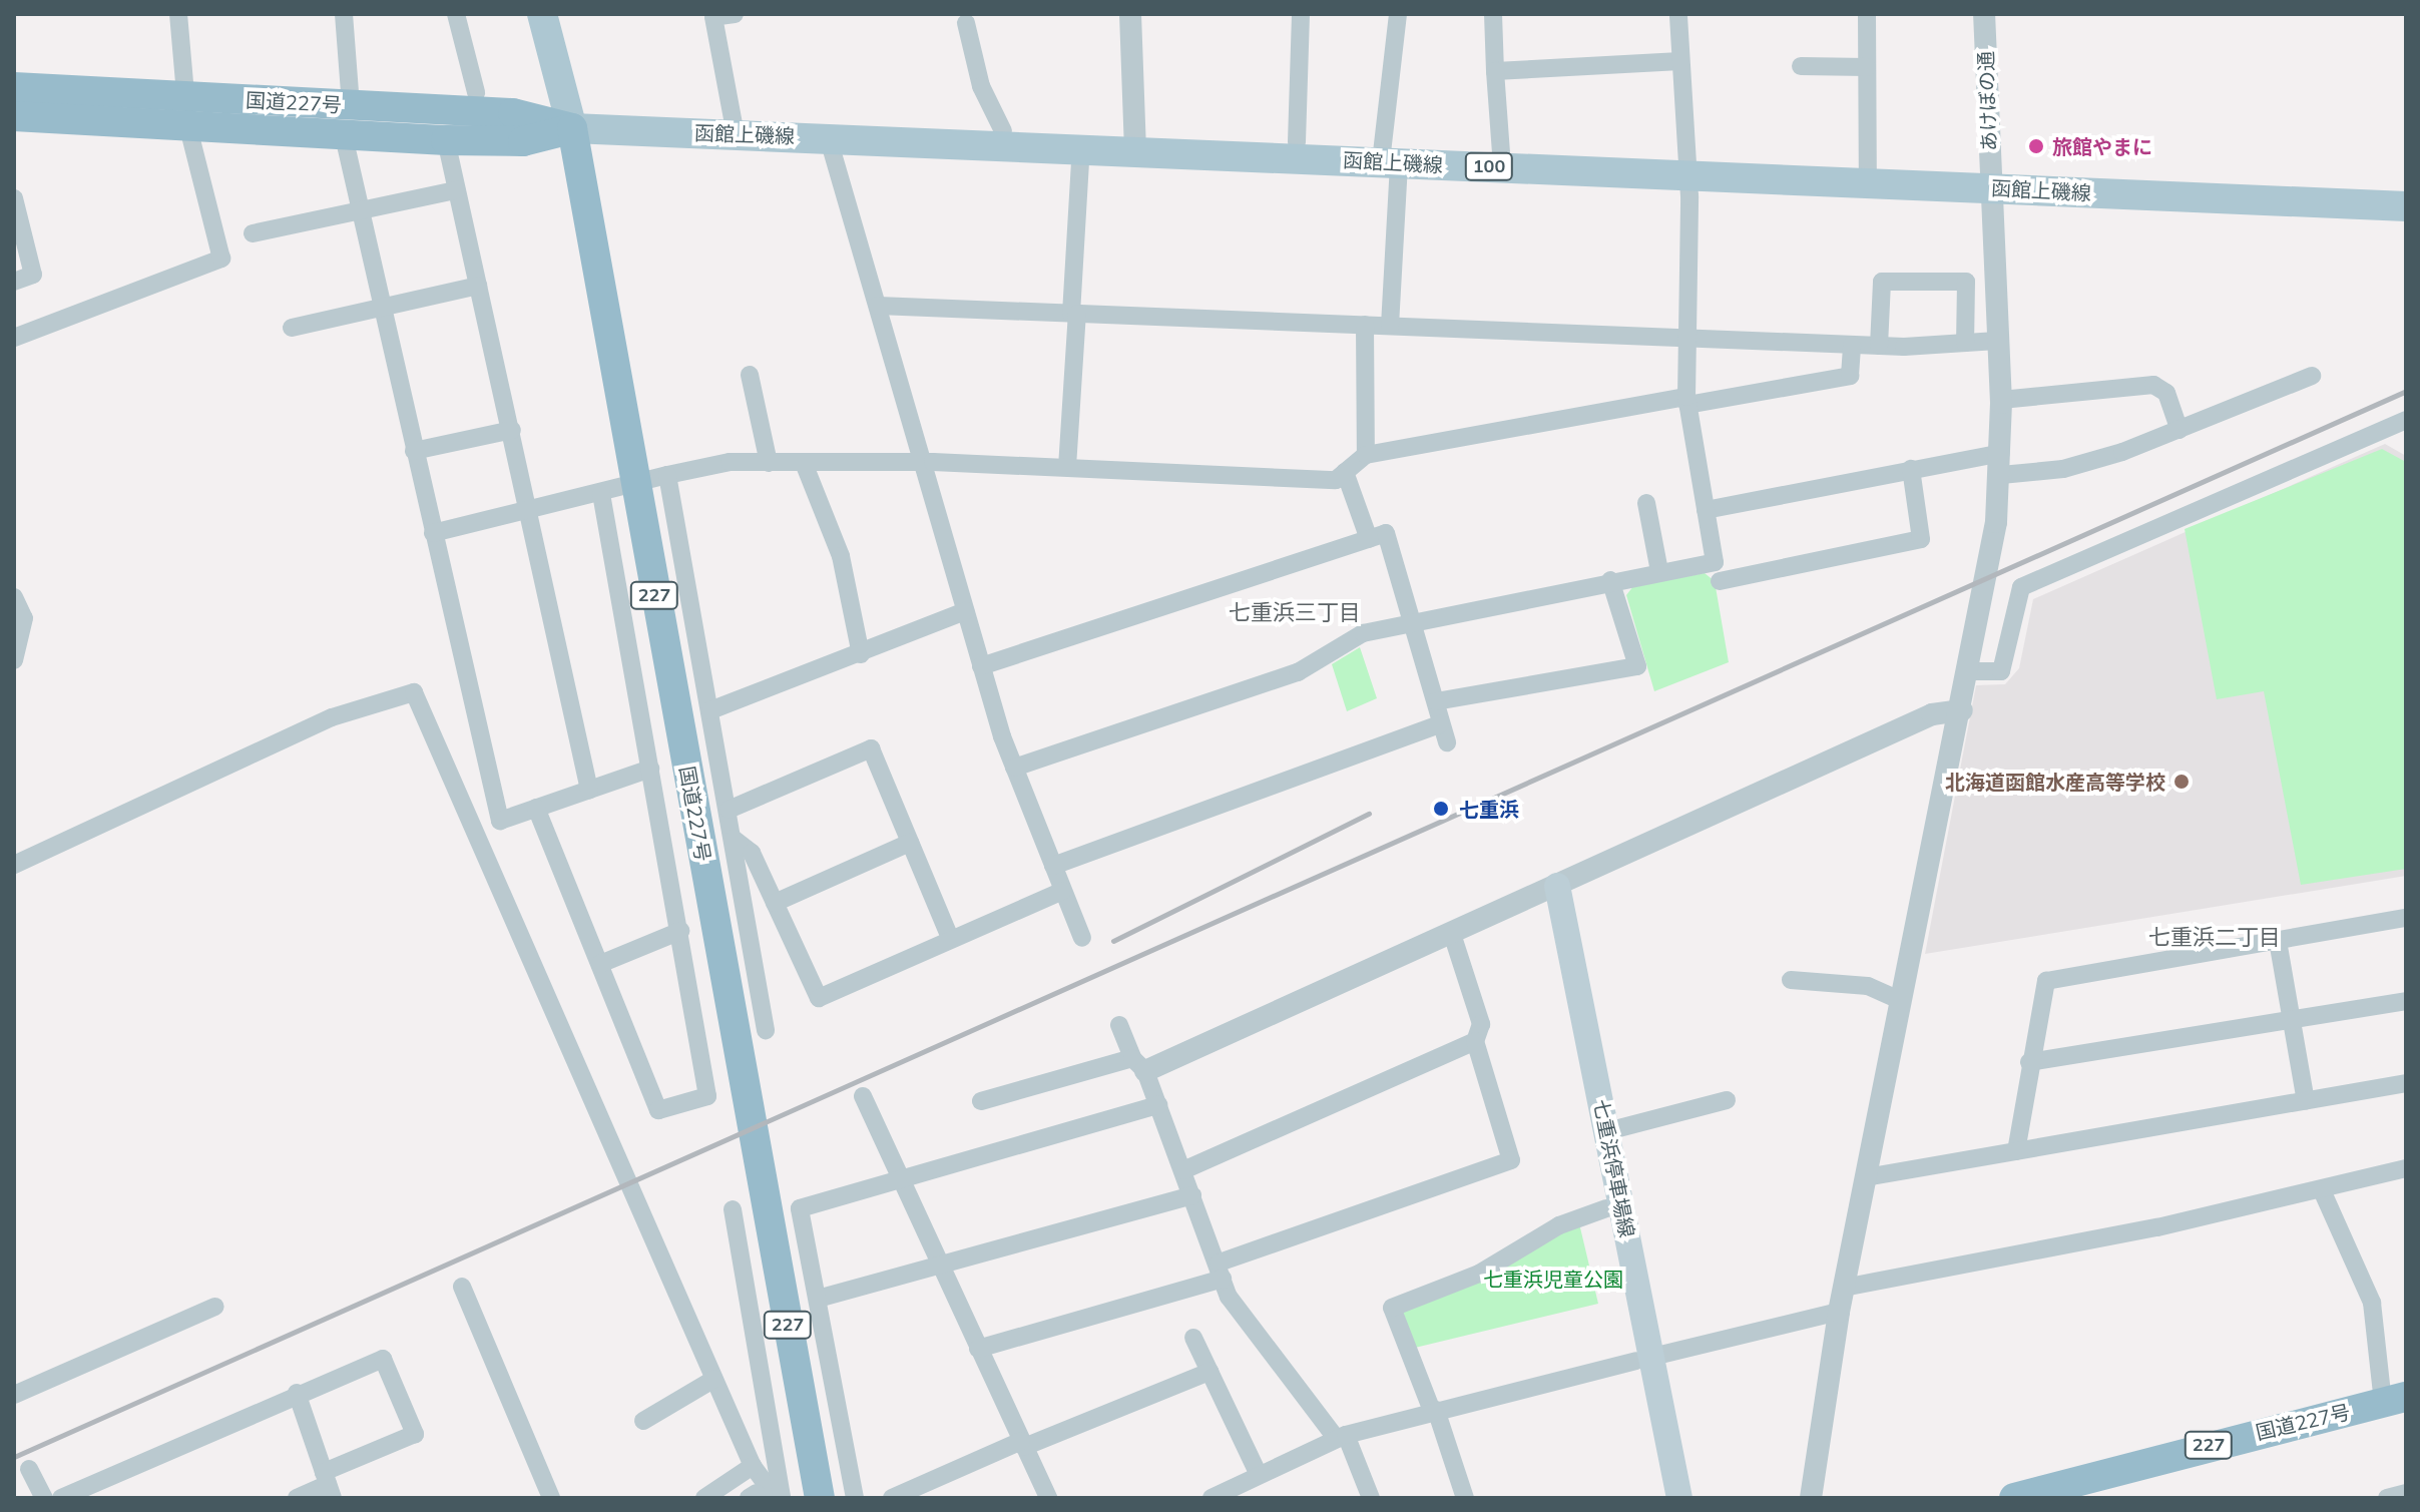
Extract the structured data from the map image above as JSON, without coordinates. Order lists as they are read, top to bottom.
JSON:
{
  "streets": {
    "highway": ["国道227号", "227"],
    "main road": ["函館上磯線", "100", "七重浜停車場線"],
    "street": ["あけぼの通"]
  },
  "crossings": [
    ["あけぼの通", "函館上磯線"],
    ["国道227号", "函館上磯線"]
  ],
  "districts": ["七重浜三丁目", "七重浜二丁目"],
  "parks": ["七重浜児童公園"],
  "places": ["旅館やまに", "北海道函館水産高等学校", "七重浜"]
}
